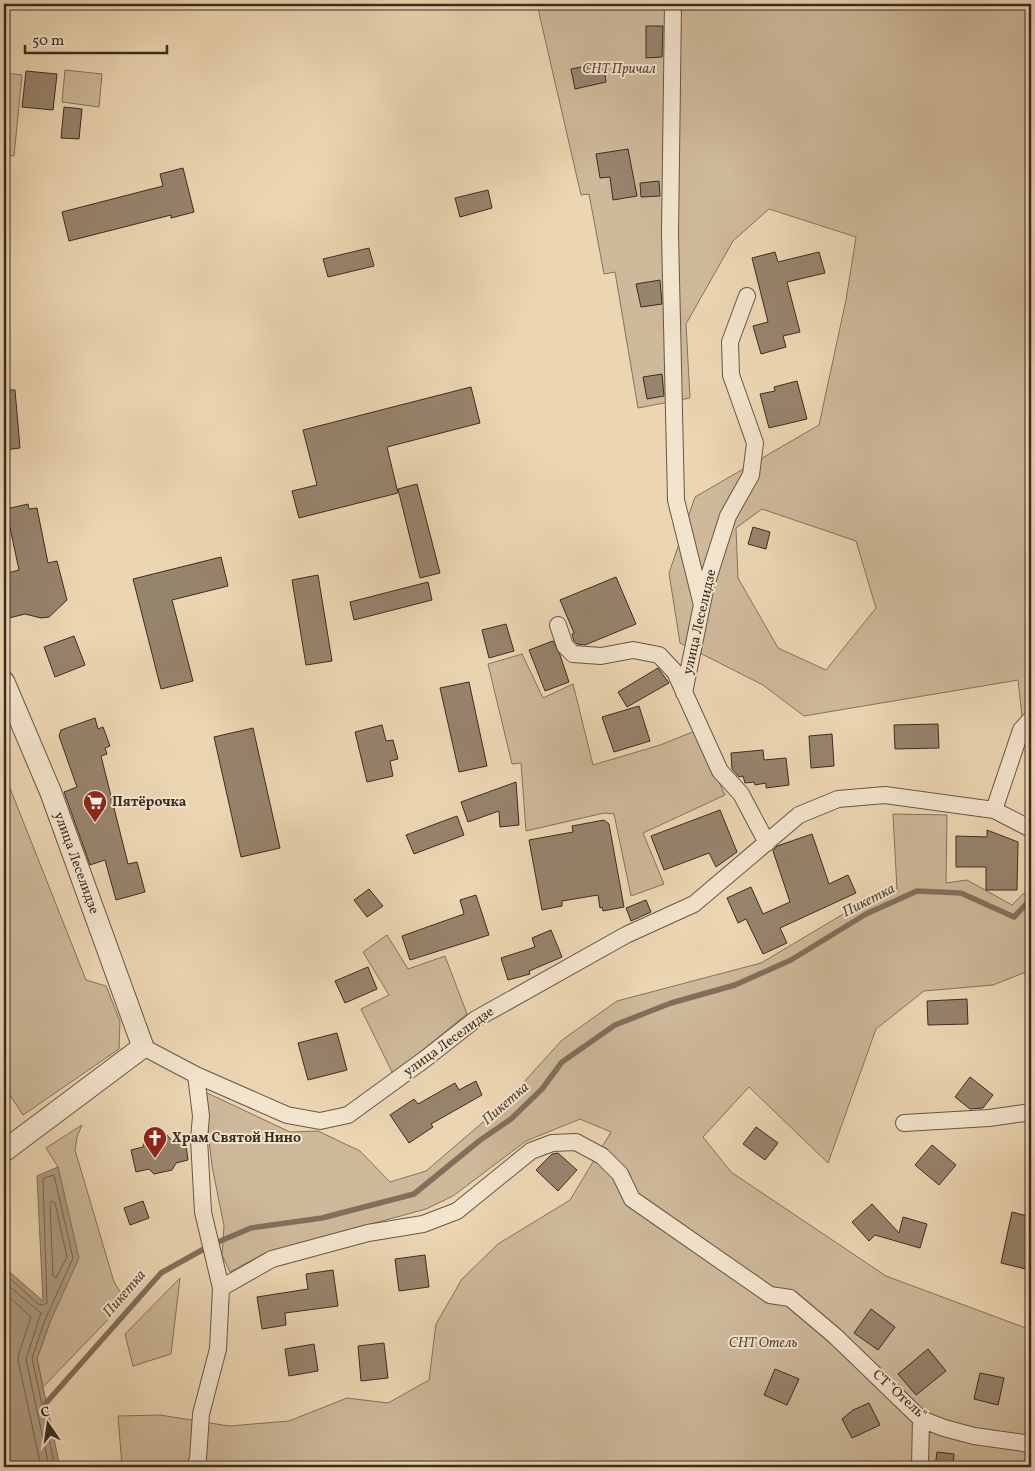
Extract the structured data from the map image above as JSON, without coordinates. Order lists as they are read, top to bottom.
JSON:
{
  "streets": {
    "street": ["улица Леселидзе", "СТ \"Отель\""]
  },
  "water": ["Пикетка"],
  "parks": ["СНТ Причал", "СНТ Отель"],
  "places": {
    "supermarket": ["Пятёрочка"],
    "church": ["Храм Святой Нино"]
  },
  "scale_bar": "50 m",
  "north": "top"
}
